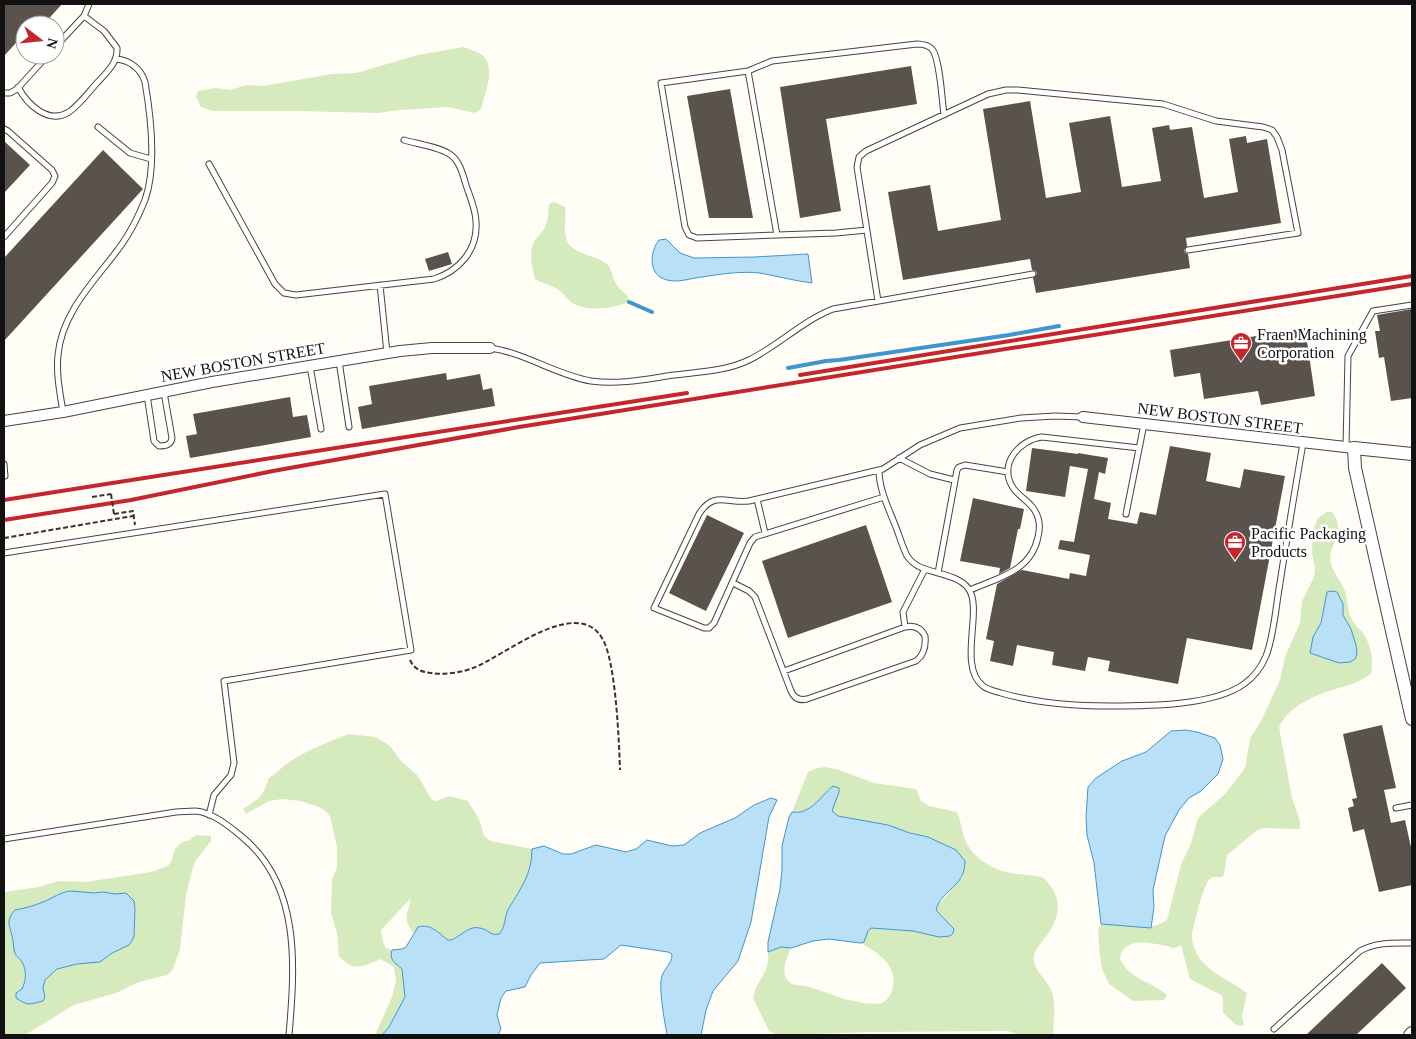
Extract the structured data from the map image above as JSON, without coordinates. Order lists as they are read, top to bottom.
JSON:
{
  "streets": {
    "street": ["NEW BOSTON STREET"]
  },
  "places": {
    "office": ["Fraen Machining Corporation", "Pacific Packaging Products"]
  },
  "north": "right"
}
